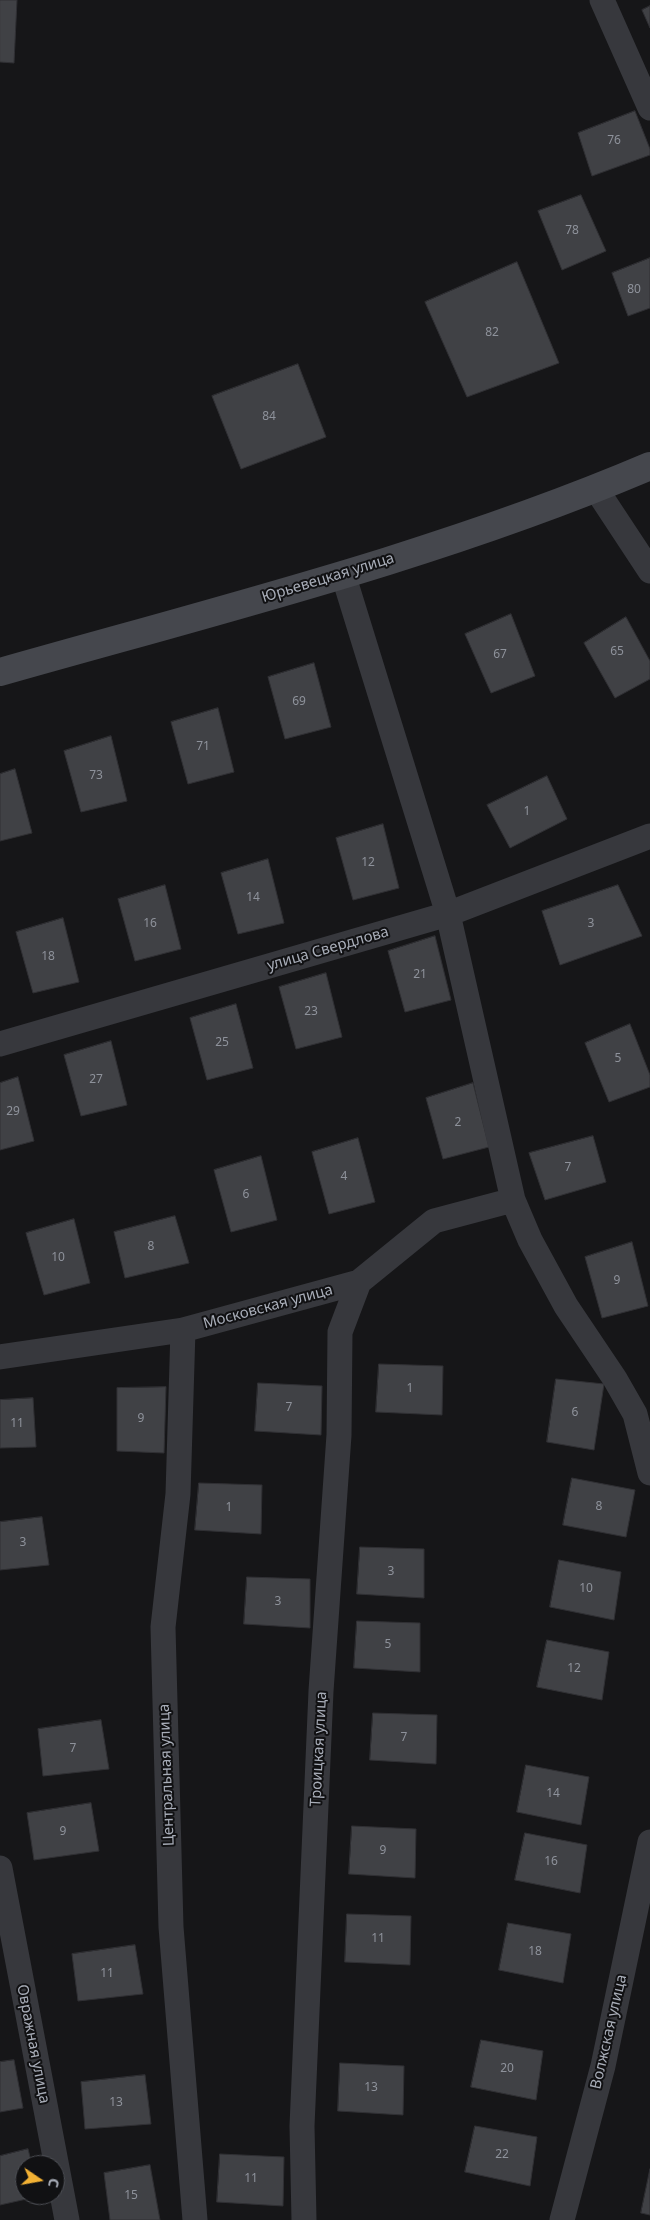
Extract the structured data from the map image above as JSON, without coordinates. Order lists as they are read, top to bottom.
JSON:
{
  "streets": {
    "main road": ["Юрьевецкая улица"],
    "street": [
      "улица Свердлова",
      "Московская улица",
      "Троицкая улица",
      "Центральная улица",
      "Волжская улица",
      "Овражная улица"
    ]
  },
  "crossings": [
    ["Московская улица", "Троицкая улица"],
    ["Московская улица", "Центральная улица"]
  ],
  "house_numbers": [
    "76",
    "78",
    "80",
    "82",
    "84",
    "65",
    "67",
    "69",
    "71",
    "73",
    "1",
    "12",
    "14",
    "16",
    "3",
    "18",
    "21",
    "23",
    "25",
    "5",
    "27",
    "29",
    "2",
    "7",
    "4",
    "6",
    "8",
    "10",
    "9",
    "1",
    "7",
    "6",
    "9",
    "11",
    "8",
    "1",
    "3",
    "3",
    "10",
    "3",
    "5",
    "12",
    "7",
    "7",
    "14",
    "9",
    "9",
    "16",
    "11",
    "18",
    "11",
    "20",
    "13",
    "13",
    "22",
    "11",
    "15"
  ],
  "north": "right"
}
